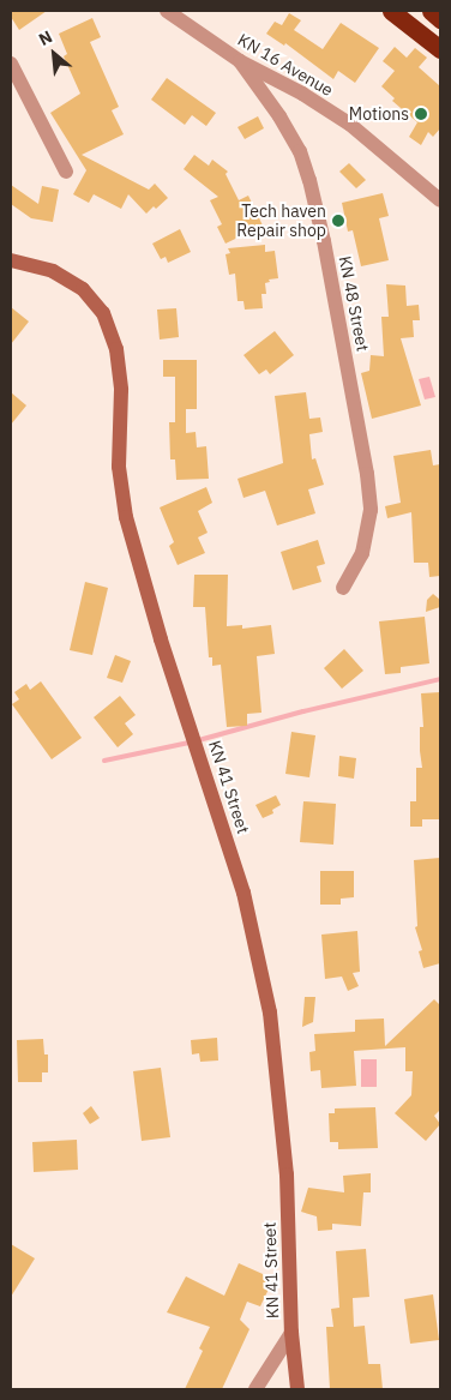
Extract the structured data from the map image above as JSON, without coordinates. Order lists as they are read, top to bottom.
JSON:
{
  "streets": {
    "main road": ["KN 41 Street"],
    "street": ["KN 16 Avenue", "KN 48 Street"]
  },
  "crossings": [
    ["KN 16 Avenue", "KN 48 Street"]
  ],
  "places": ["Motions", "Tech haven Repair shop"],
  "north": "top left"
}
